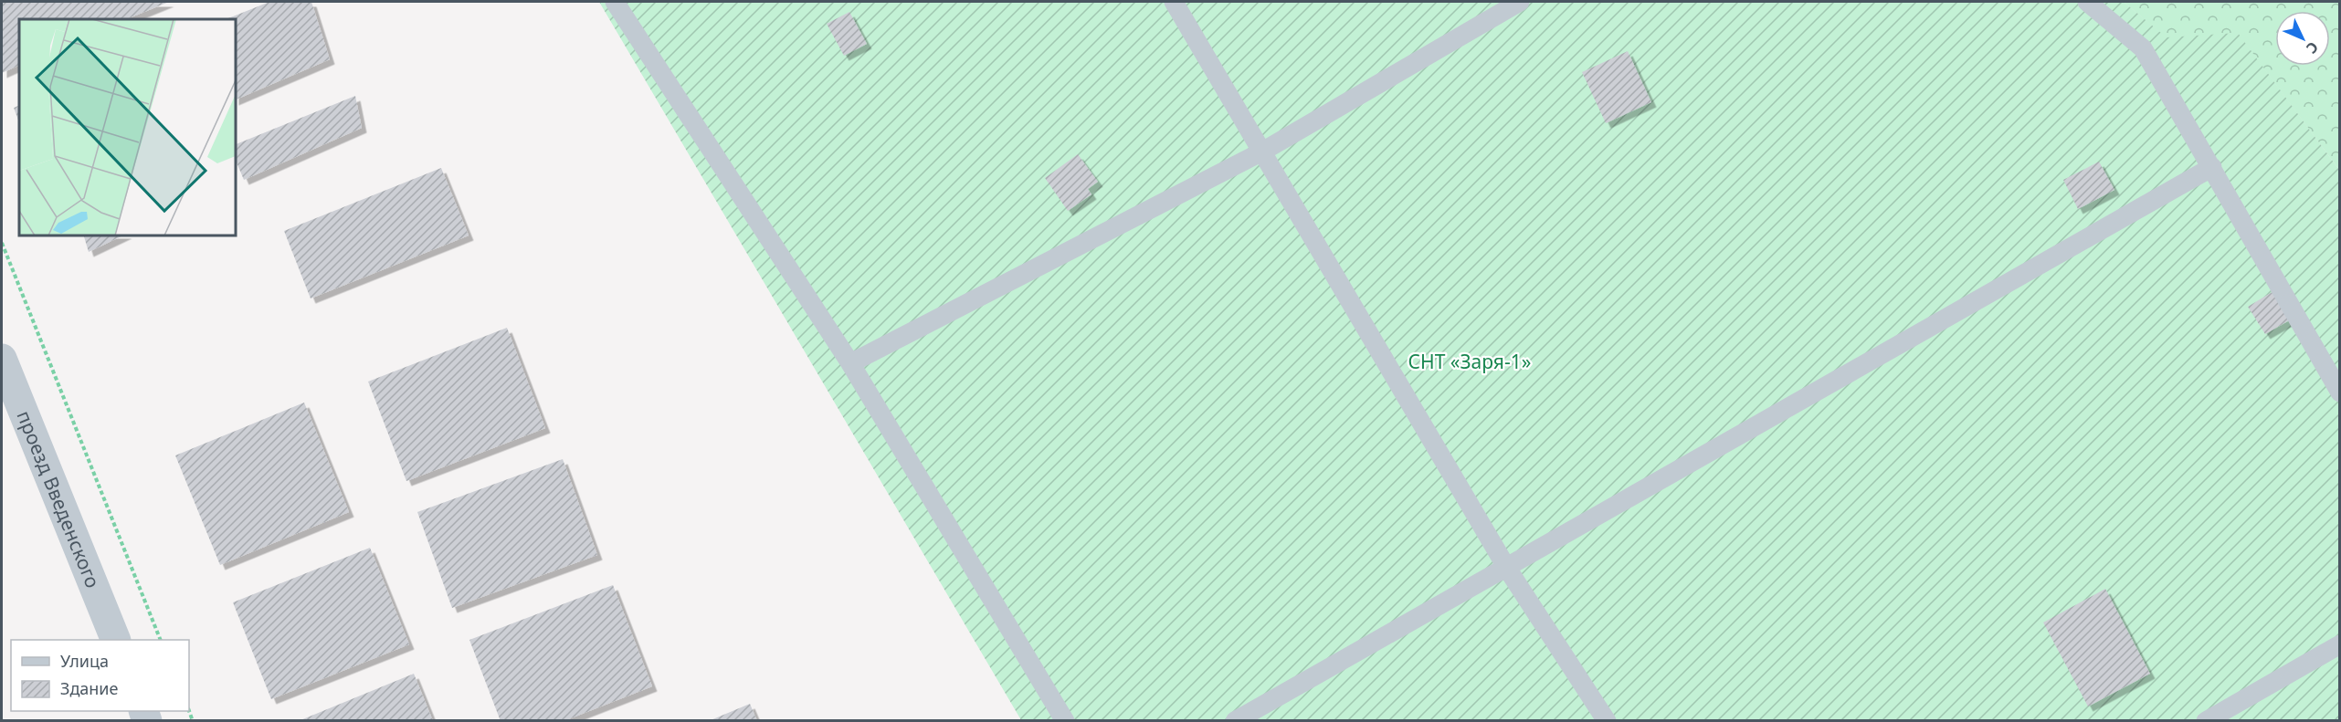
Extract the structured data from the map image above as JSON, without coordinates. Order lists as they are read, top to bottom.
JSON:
{
  "streets": {
    "street": ["проезд Введенского"]
  },
  "parks": ["СНТ «Заря-1»"],
  "legend": ["Улица", "Здание"],
  "north": "bottom right"
}
